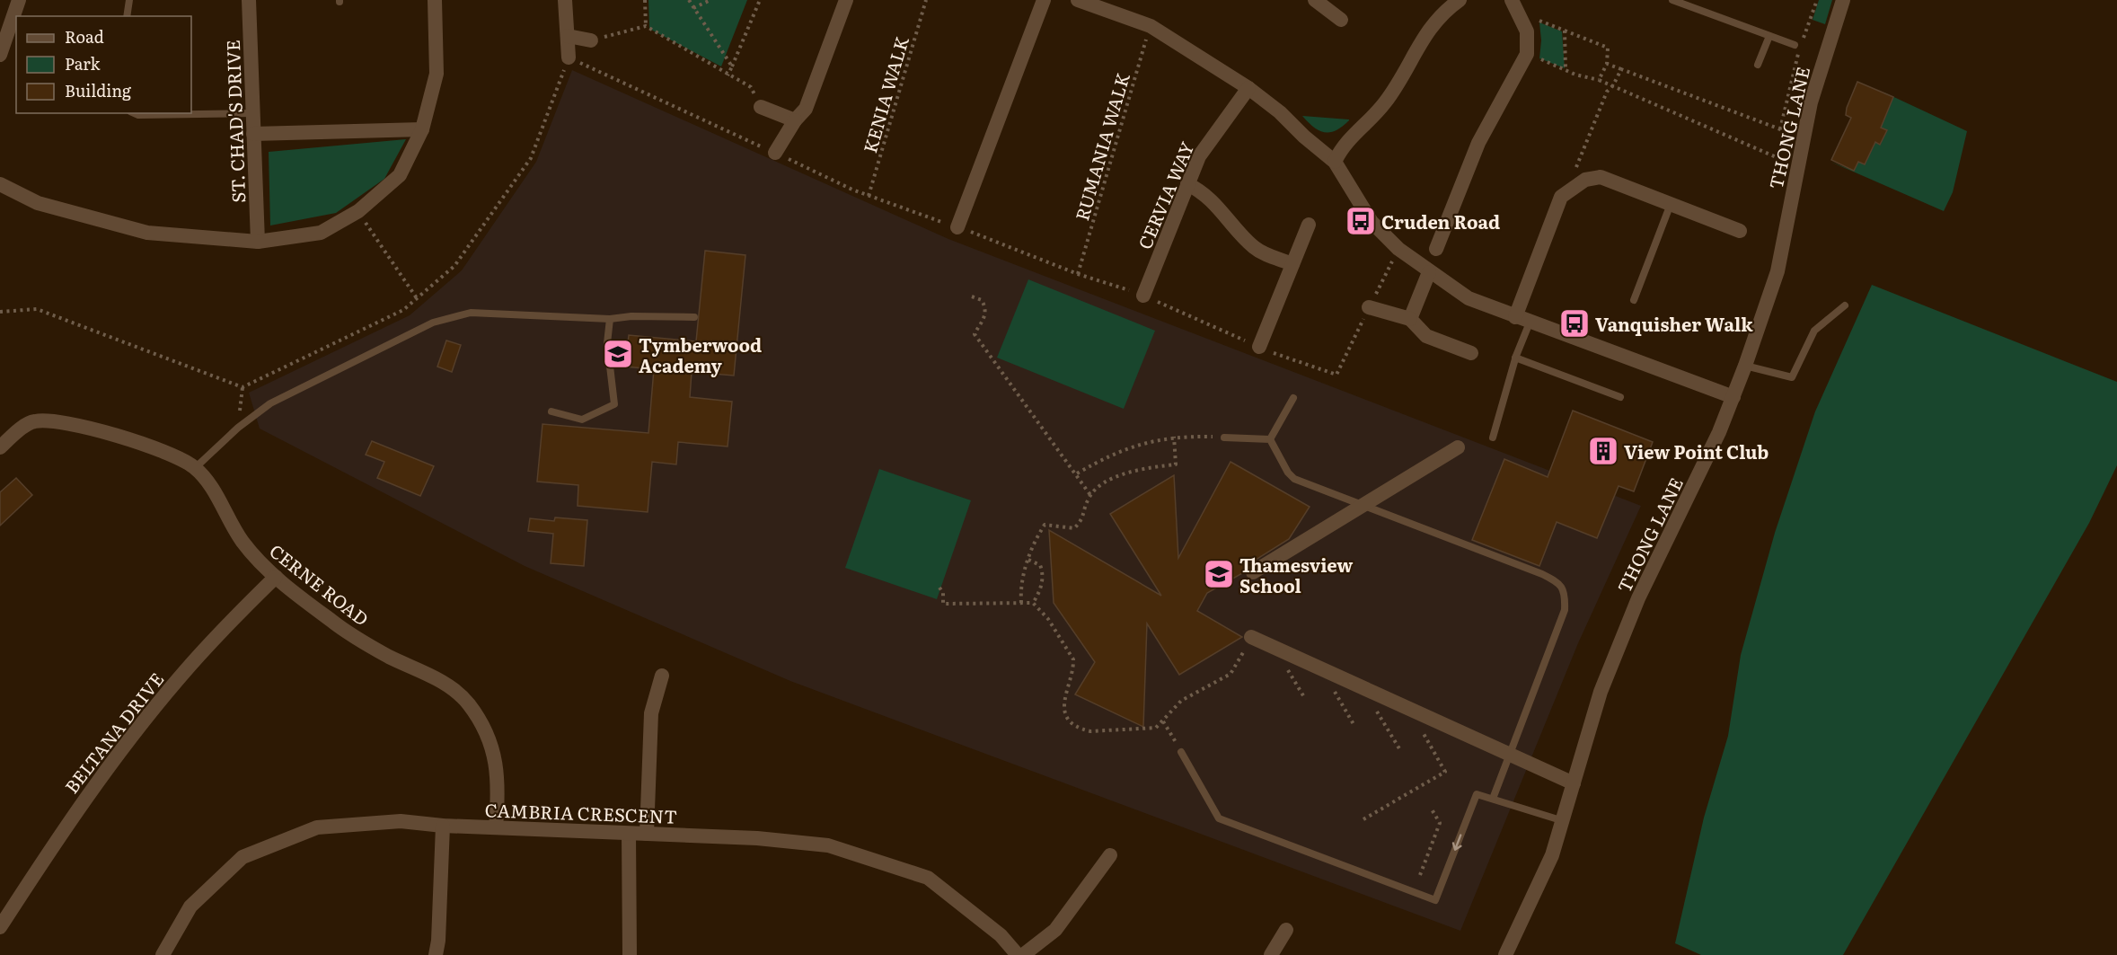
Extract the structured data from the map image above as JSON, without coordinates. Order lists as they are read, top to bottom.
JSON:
{
  "streets": {
    "street": [
      "ST. CHAD'S DRIVE",
      "THONG LANE",
      "CERVIA WAY",
      "CERNE ROAD",
      "BELTANA DRIVE",
      "CAMBRIA CRESCENT"
    ],
    "path": ["KENIA WALK", "RUMANIA WALK"]
  },
  "crossings": [
    ["CERNE ROAD", "BELTANA DRIVE"],
    ["CERNE ROAD", "CAMBRIA CRESCENT"]
  ],
  "places": {
    "bus stop": ["Cruden Road", "Vanquisher Walk"],
    "school or university": ["Tymberwood Academy", "Thamesview School"],
    "building": ["View Point Club"]
  },
  "legend": ["Road", "Park", "Building"]
}
